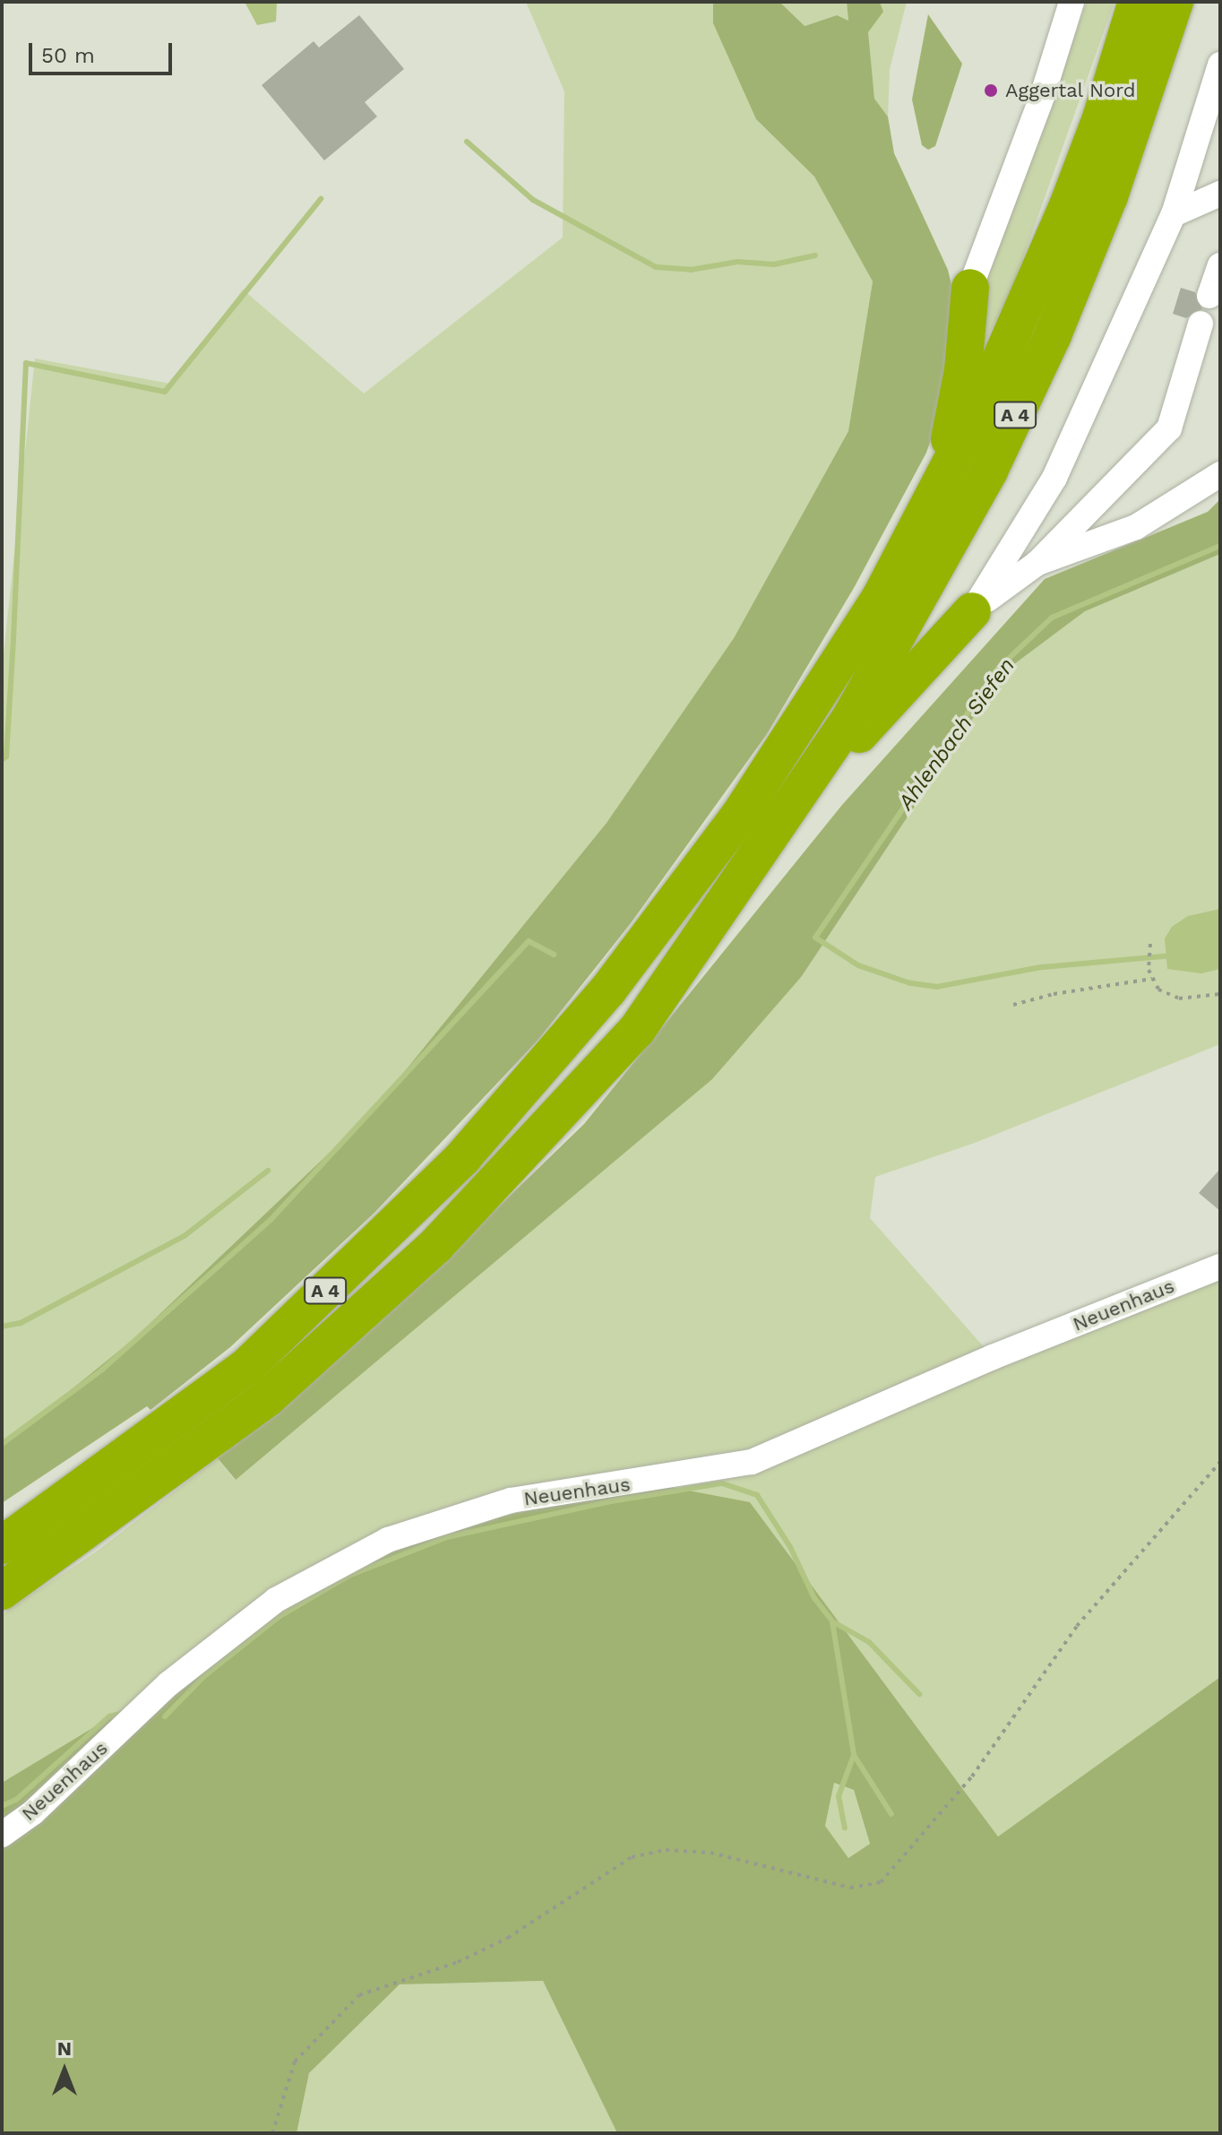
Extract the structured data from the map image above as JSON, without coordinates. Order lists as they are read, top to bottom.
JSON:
{
  "streets": {
    "highway": ["A 4"],
    "street": ["Neuenhaus"]
  },
  "water": ["Ahlenbach Siefen"],
  "places": ["Aggertal Nord"],
  "scale_bar": "50 m",
  "north": "top"
}
